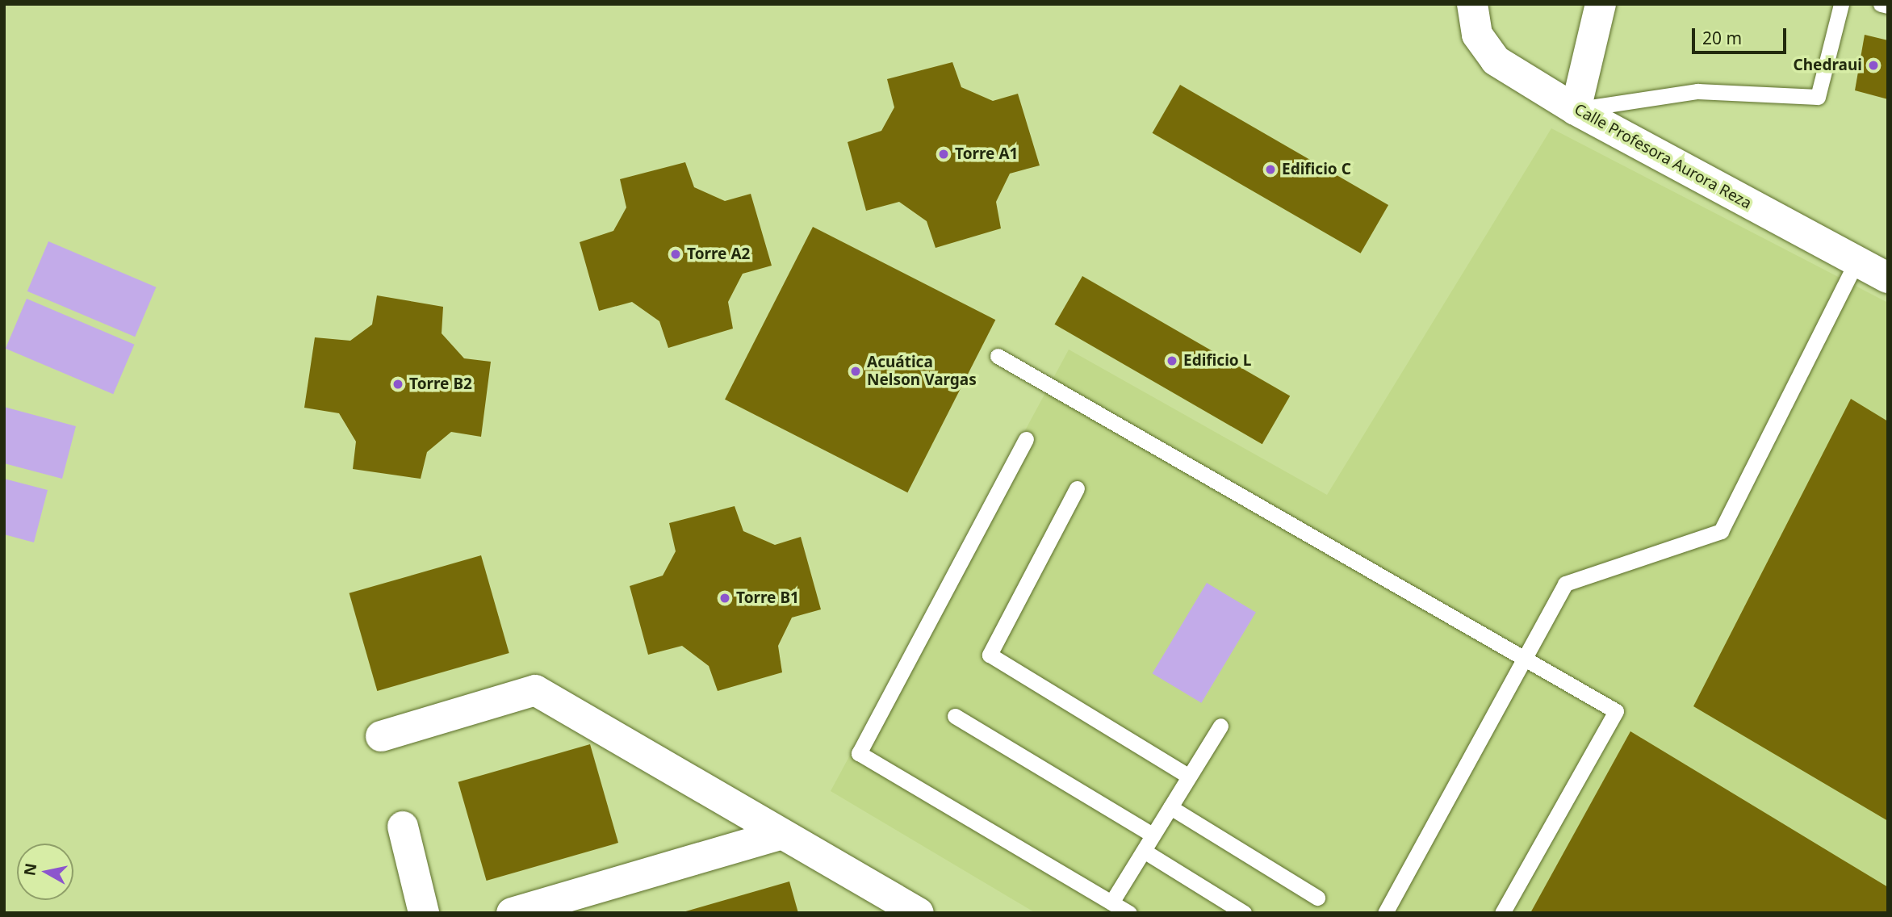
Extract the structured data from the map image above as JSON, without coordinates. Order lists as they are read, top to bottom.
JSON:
{
  "streets": {
    "street": ["Calle Profesora Aurora Reza"]
  },
  "places": [
    "Chedraui",
    "Torre A1",
    "Edificio C",
    "Torre A2",
    "Edificio L",
    "Acuática Nelson Vargas",
    "Torre B2",
    "Torre B1"
  ],
  "scale_bar": "20 m",
  "north": "left"
}
